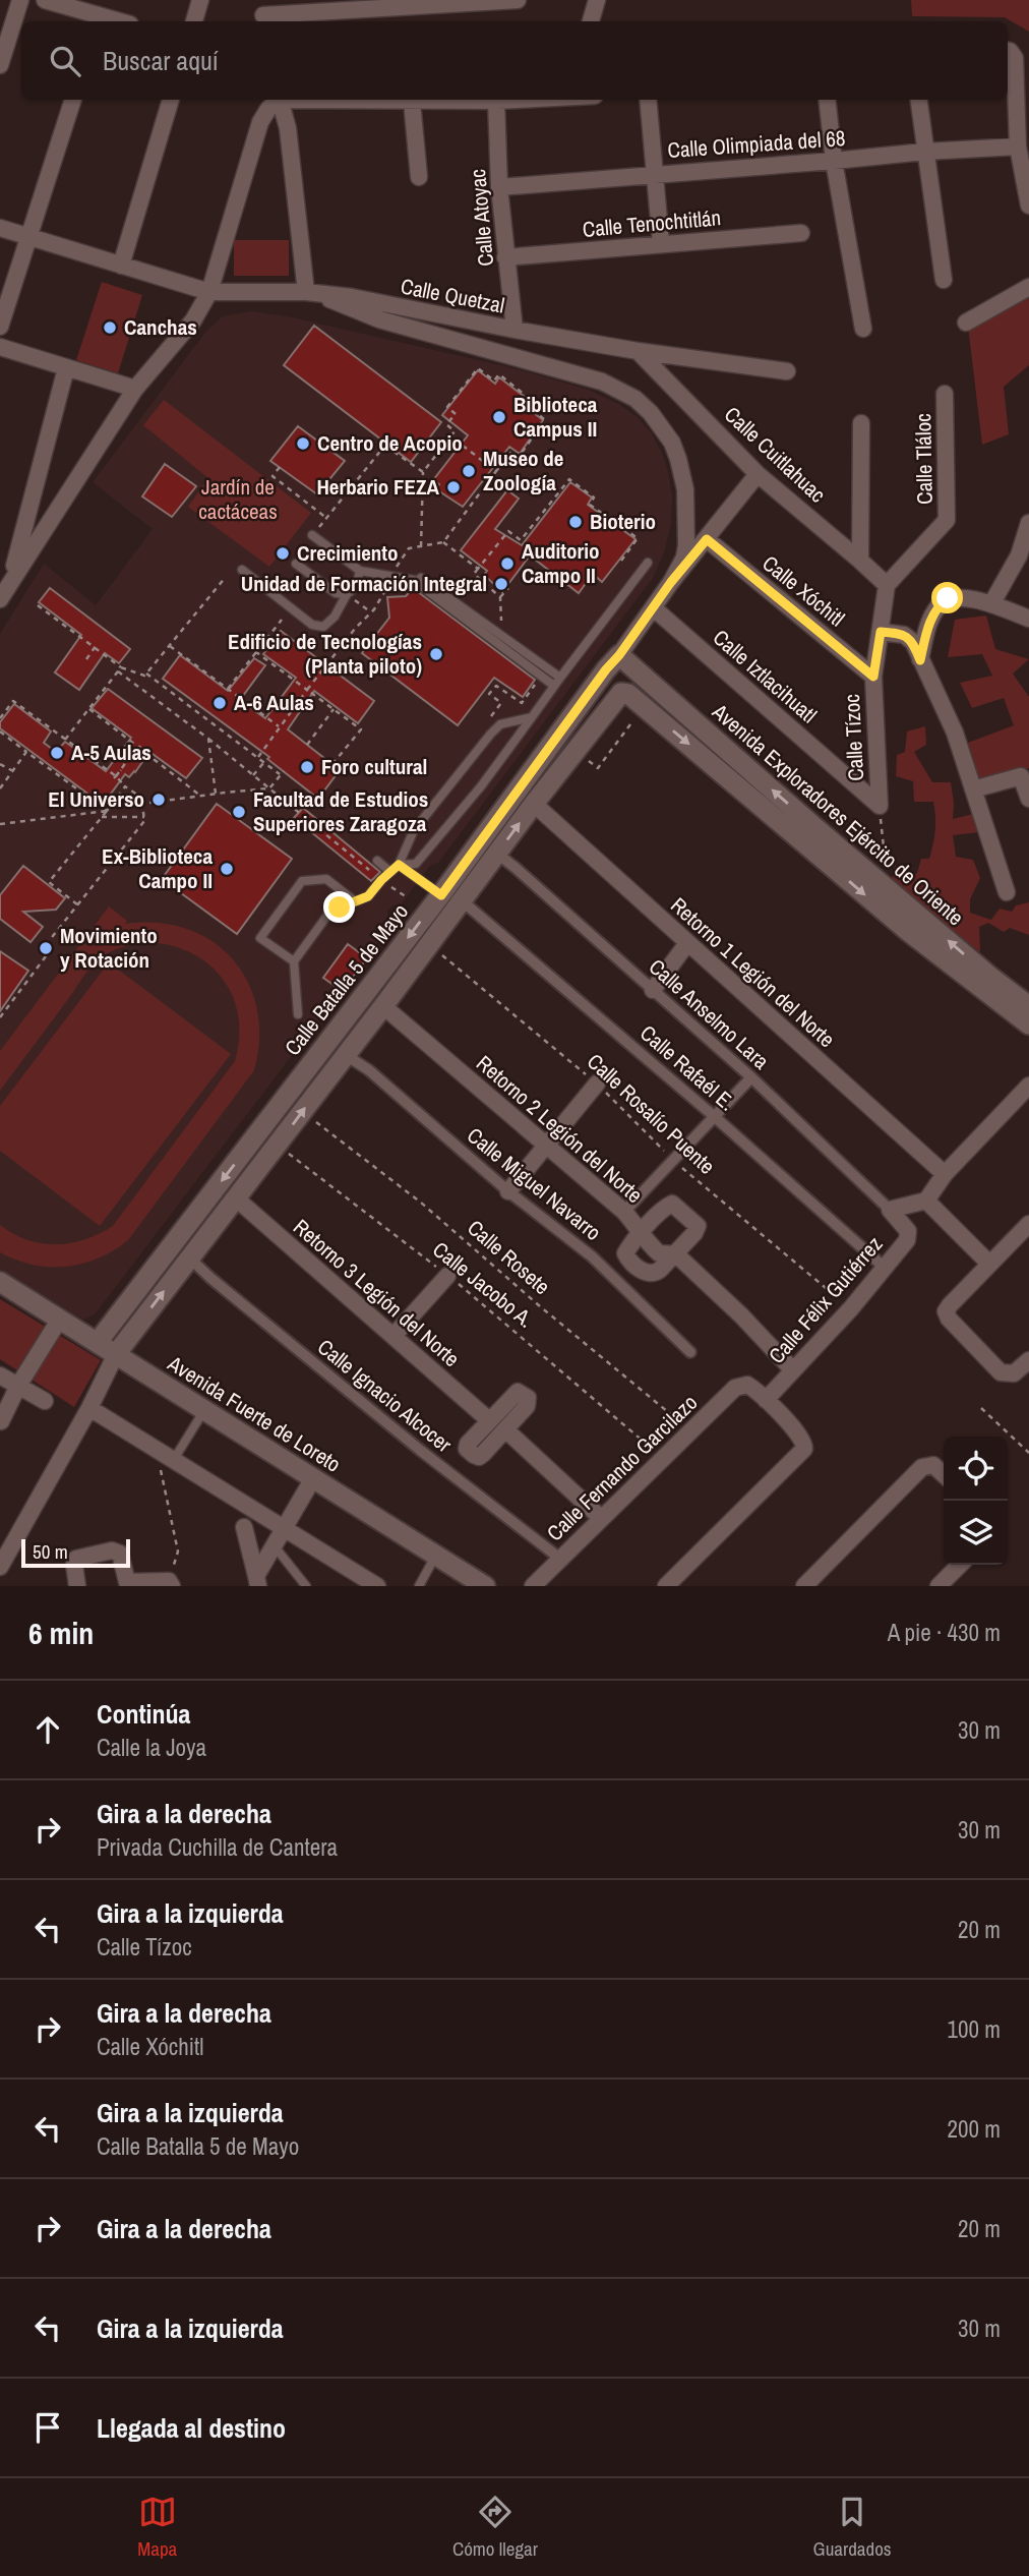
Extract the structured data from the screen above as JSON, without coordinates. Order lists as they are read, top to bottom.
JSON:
{
  "streets": {
    "street": [
      "Calle Olimpiada del 68",
      "Calle Atoyac",
      "Calle Tenochtitlán",
      "Calle Quetzal",
      "Calle Cuitlahuac",
      "Calle Tláloc",
      "Calle Xóchitl",
      "Calle Iztlacihuatl",
      "Calle Tízoc",
      "Avenida Exploradores Ejército de Oriente",
      "Retorno 1 Legión del Norte",
      "Calle Batalla 5 de Mayo",
      "Calle Anselmo Lara",
      "Calle Rafaél E.",
      "Retorno 2 Legión del Norte",
      "Calle Miguel Navarro",
      "Retorno 3 Legión del Norte",
      "Calle Félix Gutiérrez",
      "Calle Ignacio Alcocer",
      "Avenida Fuerte de Loreto",
      "Calle Fernando Garcilazo"
    ],
    "path": ["Calle Rosalío Puente", "Calle Rosete", "Calle Jacobo A."]
  },
  "crossings": [
    ["Calle Olimpiada del 68", "Calle Atoyac"],
    ["Calle Atoyac", "Calle Tenochtitlán"],
    ["Calle Atoyac", "Calle Quetzal"],
    ["Calle Quetzal", "Calle Cuitlahuac"],
    ["Calle Cuitlahuac", "Calle Tláloc"],
    ["Calle Cuitlahuac", "Calle Tízoc"],
    ["Calle Cuitlahuac", "Calle Batalla 5 de Mayo"],
    ["Calle Tláloc", "Calle Tízoc"],
    ["Calle Xóchitl", "Calle Tízoc"],
    ["Calle Xóchitl", "Calle Batalla 5 de Mayo"],
    ["Calle Iztlacihuatl", "Calle Tízoc"],
    ["Calle Iztlacihuatl", "Calle Batalla 5 de Mayo"],
    ["Calle Tízoc", "Avenida Exploradores Ejército de Oriente"],
    ["Avenida Exploradores Ejército de Oriente", "Calle Batalla 5 de Mayo"],
    ["Retorno 1 Legión del Norte", "Calle Batalla 5 de Mayo"],
    ["Calle Batalla 5 de Mayo", "Calle Anselmo Lara"],
    ["Calle Batalla 5 de Mayo", "Calle Rafaél E."],
    ["Calle Batalla 5 de Mayo", "Calle Rosalío Puente"],
    ["Calle Batalla 5 de Mayo", "Retorno 2 Legión del Norte"],
    ["Calle Batalla 5 de Mayo", "Calle Miguel Navarro"],
    ["Calle Batalla 5 de Mayo", "Calle Rosete"],
    ["Calle Batalla 5 de Mayo", "Calle Jacobo A."],
    ["Calle Batalla 5 de Mayo", "Retorno 3 Legión del Norte"],
    ["Calle Batalla 5 de Mayo", "Calle Ignacio Alcocer"],
    ["Calle Batalla 5 de Mayo", "Avenida Fuerte de Loreto"],
    ["Calle Anselmo Lara", "Calle Félix Gutiérrez"],
    ["Calle Rafaél E.", "Calle Félix Gutiérrez"],
    ["Calle Rosalío Puente", "Calle Félix Gutiérrez"],
    ["Retorno 2 Legión del Norte", "Calle Félix Gutiérrez"],
    ["Calle Rosete", "Calle Fernando Garcilazo"],
    ["Calle Jacobo A.", "Calle Fernando Garcilazo"],
    ["Calle Félix Gutiérrez", "Calle Fernando Garcilazo"],
    ["Calle Ignacio Alcocer", "Calle Fernando Garcilazo"]
  ],
  "parks": ["Jardín de cactáceas"],
  "places": [
    "Canchas",
    "Biblioteca Campus II",
    "Centro de Acopio",
    "Museo de Zoología",
    "Herbario FEZA",
    "Bioterio",
    "Crecimiento",
    "Auditorio Campo II",
    "Unidad de Formación Integral",
    "Edificio de Tecnologías (Planta piloto)",
    "A-6 Aulas",
    "A-5 Aulas",
    "Foro cultural",
    "El Universo",
    "Facultad de Estudios Superiores Zaragoza",
    "Ex-Biblioteca Campo II",
    "Movimiento y Rotación"
  ],
  "scale_bar": "50 m",
  "page": {
    "search": "Buscar aquí",
    "scale": "50 m",
    "heading": ["6 min", "A pie · 430 m"],
    "list": [
      ["Continúa", "Calle la Joya", "30 m"],
      ["Gira a la derecha", "Privada Cuchilla de Cantera", "30 m"],
      ["Gira a la izquierda", "Calle Tízoc", "20 m"],
      ["Gira a la derecha", "Calle Xóchitl", "100 m"],
      ["Gira a la izquierda", "Calle Batalla 5 de Mayo", "200 m"],
      ["Gira a la derecha", "20 m"],
      ["Gira a la izquierda", "30 m"],
      "Llegada al destino"
    ],
    "nav": ["Mapa", "Cómo llegar", "Guardados"]
  }
}
